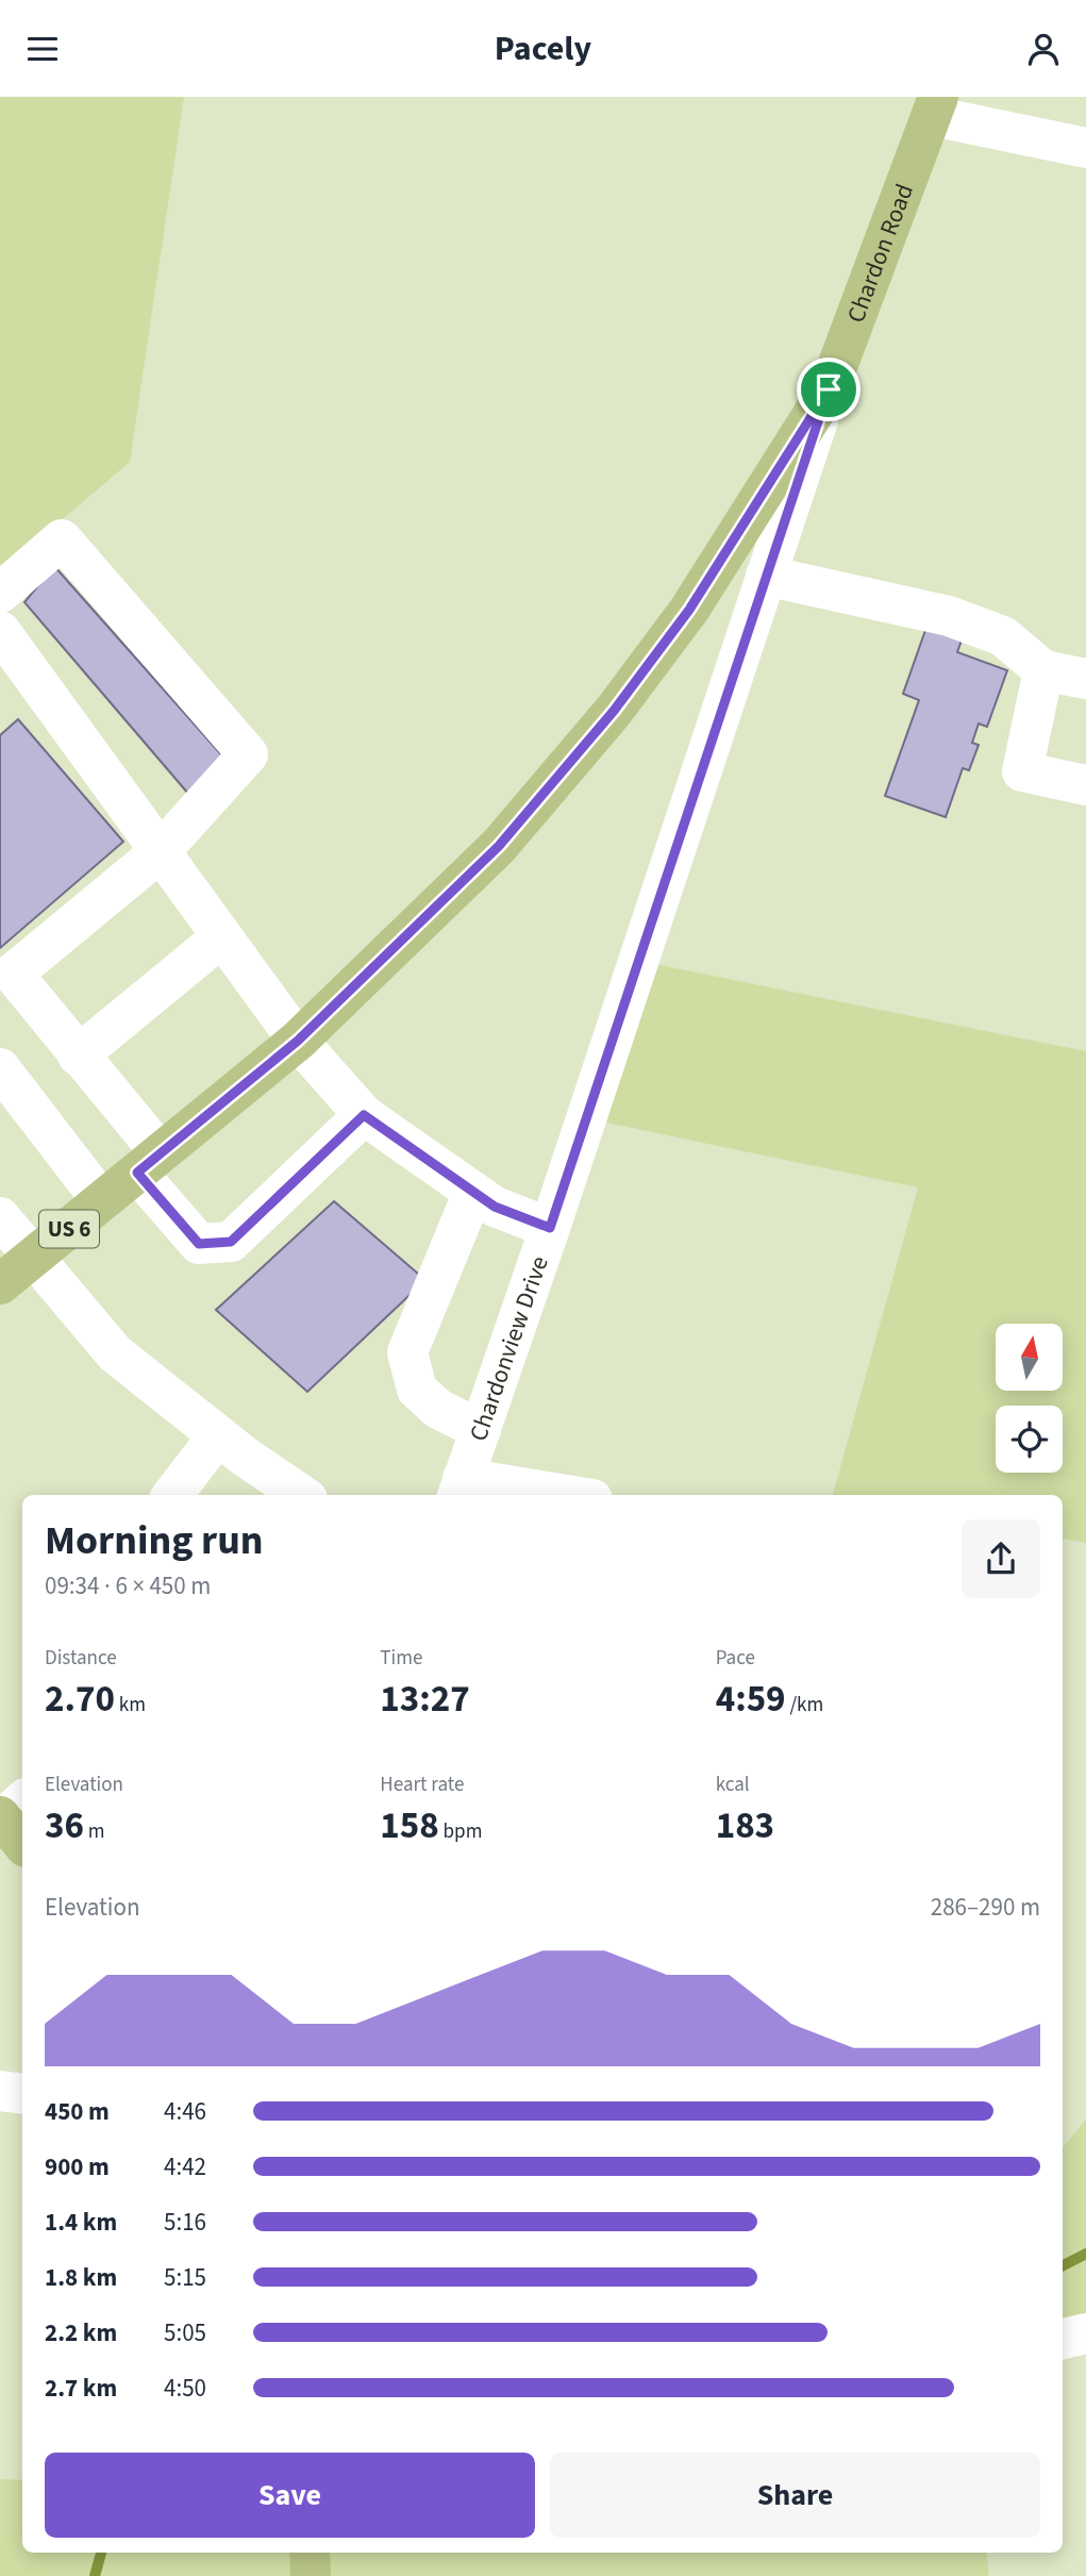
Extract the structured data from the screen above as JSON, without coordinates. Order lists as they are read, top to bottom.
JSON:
{
  "streets": {
    "main road": ["Chardon Road", "US 6"],
    "street": ["Chardonview Drive"]
  },
  "crossings": [
    ["Chardon Road", "Chardonview Drive"]
  ],
  "north": "top",
  "page": {
    "header": "Pacely",
    "heading": ["Morning run", "09:34 · 6 × 450 m"],
    "stats": [
      ["Distance", "2.70 km"],
      ["Time", "13:27"],
      ["Pace", "4:59 /km"],
      ["Elevation", "36 m"],
      ["Heart rate", "158 bpm"],
      ["kcal", "183"]
    ],
    "chart": ["Elevation", "286–290 m"],
    "list": [
      {
        "name": "450 m",
        "note": "4:46"
      },
      {
        "name": "900 m",
        "note": "4:42"
      },
      {
        "name": "1.4 km",
        "note": "5:16"
      },
      {
        "name": "1.8 km",
        "note": "5:15"
      },
      {
        "name": "2.2 km",
        "note": "5:05"
      },
      {
        "name": "2.7 km",
        "note": "4:50"
      }
    ],
    "buttons": ["Save", "Share"]
  }
}
